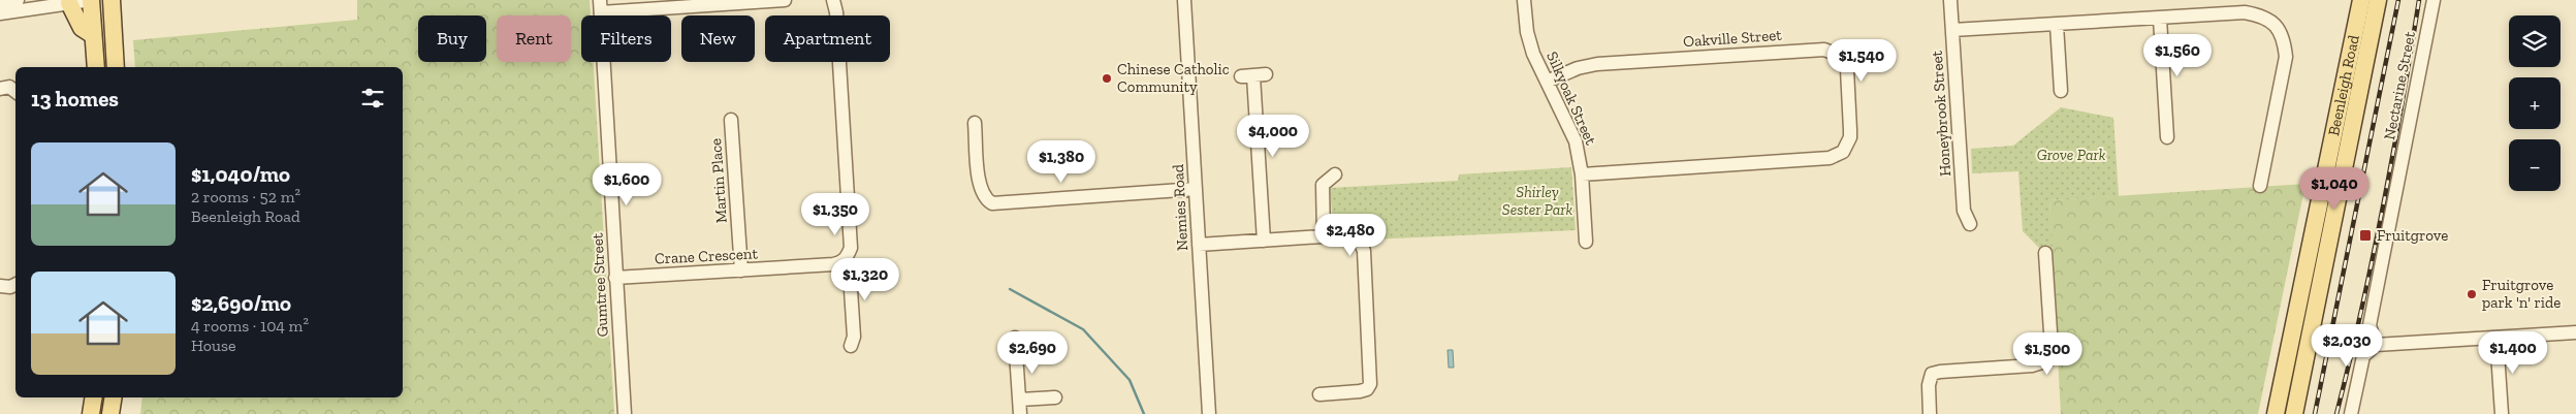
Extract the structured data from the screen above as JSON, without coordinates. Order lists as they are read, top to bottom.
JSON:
{
  "streets": {
    "main road": ["Beenleigh Road"],
    "street": [
      "Oakville Street",
      "Nectarine Street",
      "Silkyoak Street",
      "Honeybrook Street",
      "Martin Place",
      "Nemies Road",
      "Crane Crescent",
      "Gumtree Street"
    ]
  },
  "crossings": [
    ["Oakville Street", "Silkyoak Street"],
    ["Martin Place", "Crane Crescent"],
    ["Crane Crescent", "Gumtree Street"]
  ],
  "parks": ["Grove Park", "Shirley Sester Park"],
  "places": {
    "other": ["Chinese Catholic Community", "Fruitgrove park 'n' ride"],
    "transit": ["Fruitgrove"]
  },
  "page": {
    "map_buttons": ["+", "−"],
    "chip": [
      "Buy",
      "Rent",
      "Filters",
      "New",
      "Apartment"
    ],
    "price": [
      "$1,560",
      "$1,540",
      "$4,000",
      "$1,380",
      "$1,600",
      "$1,040",
      "$1,350",
      "$2,480",
      "$1,320",
      "$2,030",
      "$2,690",
      "$1,400",
      "$1,500"
    ],
    "heading": "13 homes",
    "list": [
      {
        "name": "$1,040/mo",
        "note": "2 rooms · 52 m² · Beenleigh Road"
      },
      {
        "name": "$2,690/mo",
        "note": "4 rooms · 104 m² · House"
      }
    ]
  }
}
